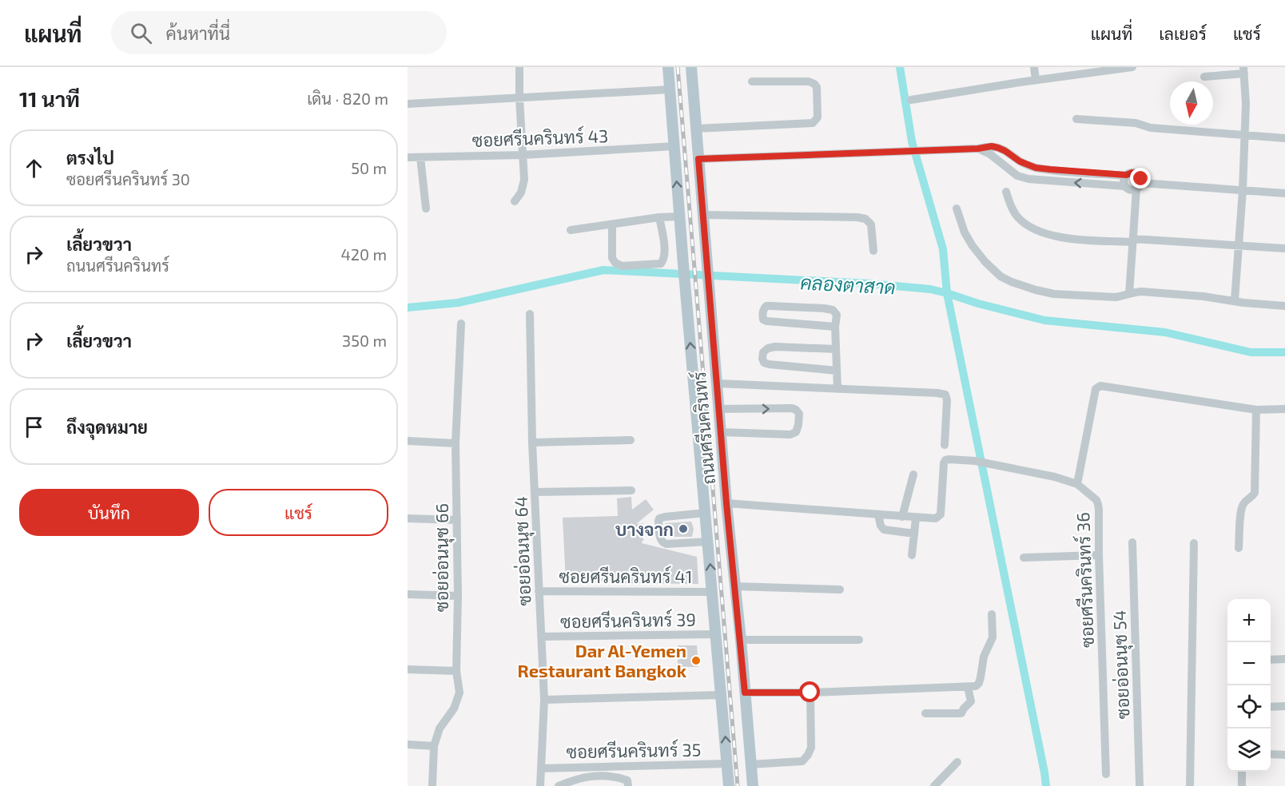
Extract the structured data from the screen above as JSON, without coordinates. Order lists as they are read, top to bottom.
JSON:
{
  "streets": {
    "main road": ["ถนนศรีนครินทร์"],
    "street": [
      "ซอยศรีนครินทร์ 43",
      "ซอยอ่อนนุช 64",
      "ซอยอ่อนนุช 66",
      "ซอยศรีนครินทร์ 41",
      "ซอยศรีนครินทร์ 36",
      "ซอยศรีนครินทร์ 39",
      "ซอยอ่อนนุช 54",
      "ซอยศรีนครินทร์ 35"
    ]
  },
  "crossings": [
    ["ซอยศรีนครินทร์ 43", "ถนนศรีนครินทร์"],
    ["ถนนศรีนครินทร์", "ซอยศรีนครินทร์ 41"],
    ["ถนนศรีนครินทร์", "ซอยศรีนครินทร์ 36"],
    ["ถนนศรีนครินทร์", "ซอยศรีนครินทร์ 39"],
    ["ถนนศรีนครินทร์", "ซอยศรีนครินทร์ 35"],
    ["ซอยอ่อนนุช 64", "ซอยศรีนครินทร์ 41"],
    ["ซอยอ่อนนุช 64", "ซอยศรีนครินทร์ 39"],
    ["ซอยอ่อนนุช 64", "ซอยศรีนครินทร์ 35"]
  ],
  "water": ["คลองตาสาด"],
  "places": ["บางจาก", "Dar Al-Yemen Restaurant Bangkok"],
  "north": "bottom",
  "page": {
    "header": "แผนที่",
    "search": "ค้นหาที่นี่",
    "nav": ["แผนที่", "เลเยอร์", "แชร์"],
    "heading": ["11 นาที", "เดิน · 820 m"],
    "list": [
      ["ตรงไป", "ซอยศรีนครินทร์ 30", "50 m"],
      ["เลี้ยวขวา", "ถนนศรีนครินทร์", "420 m"],
      ["เลี้ยวขวา", "350 m"],
      "ถึงจุดหมาย"
    ],
    "buttons": ["บันทึก", "แชร์"],
    "map_buttons": ["+", "−"]
  }
}
